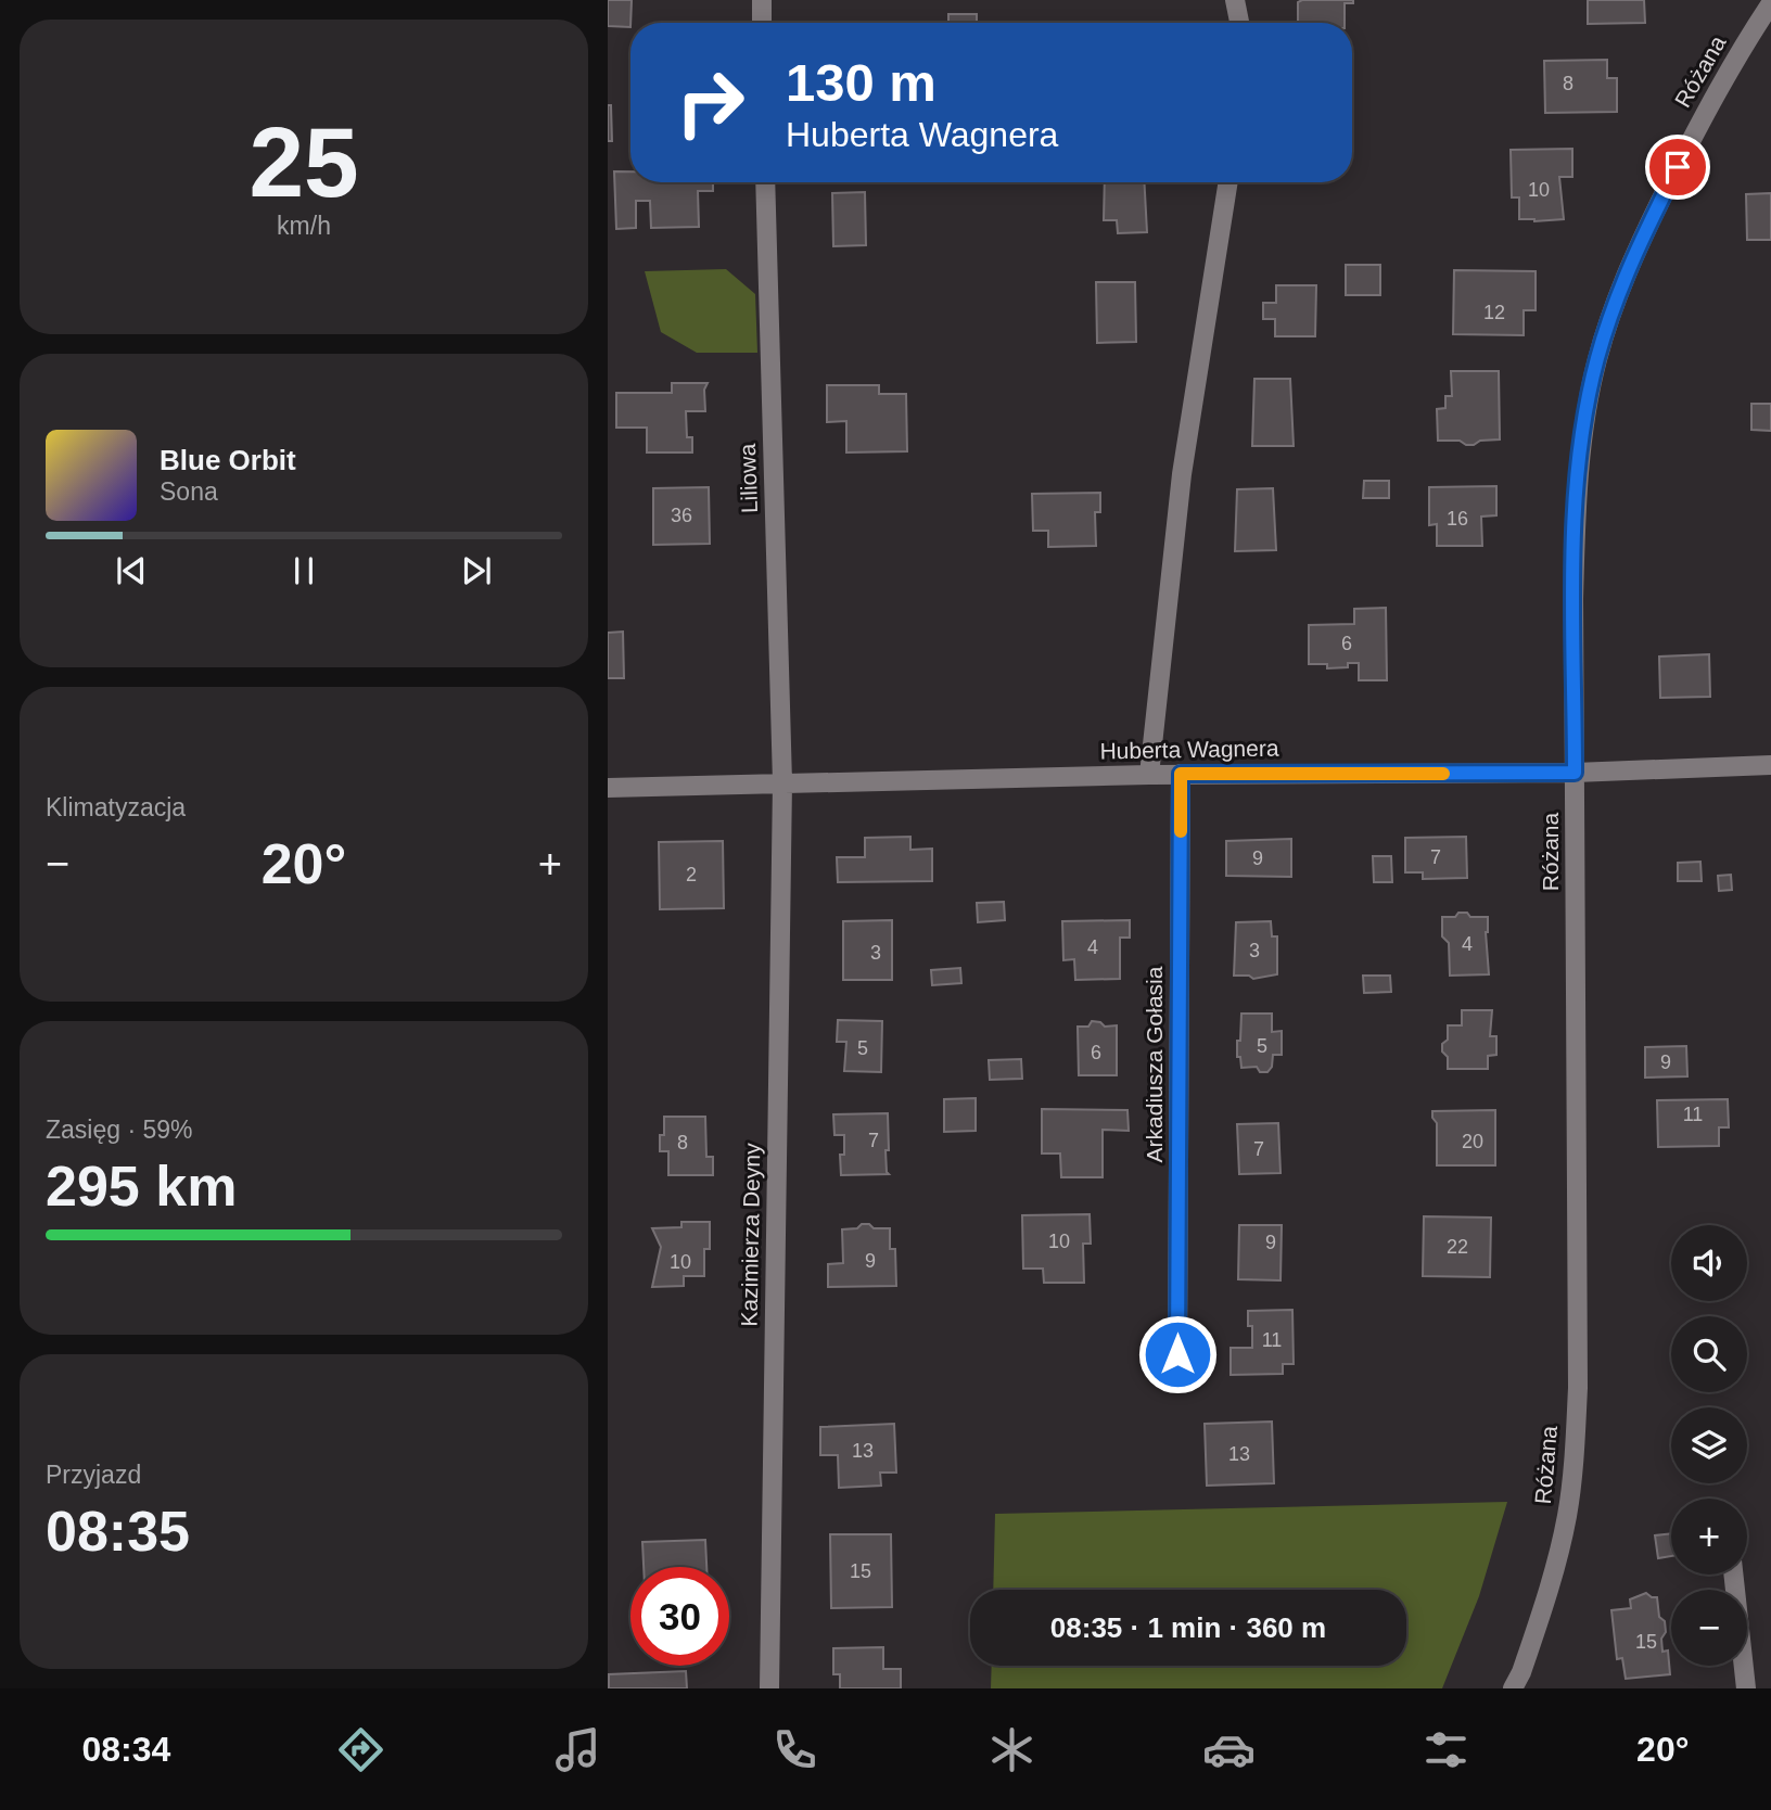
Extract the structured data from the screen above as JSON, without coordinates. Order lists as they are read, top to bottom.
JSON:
{
  "streets": {
    "street": [
      "Różana",
      "Liliowa",
      "Huberta Wagnera",
      "Arkadiusza Gołasia",
      "Kazimierza Deyny"
    ]
  },
  "crossings": [
    ["Różana", "Huberta Wagnera"],
    ["Liliowa", "Huberta Wagnera"],
    ["Liliowa", "Kazimierza Deyny"],
    ["Huberta Wagnera", "Arkadiusza Gołasia"],
    ["Huberta Wagnera", "Kazimierza Deyny"]
  ],
  "house_numbers": [
    "8",
    "10",
    "12",
    "36",
    "16",
    "6",
    "7",
    "9",
    "2",
    "4",
    "4",
    "3",
    "3",
    "5",
    "5",
    "6",
    "9",
    "11",
    "7",
    "20",
    "8",
    "7",
    "10",
    "9",
    "22",
    "9",
    "10",
    "11",
    "13",
    "13",
    "15",
    "15"
  ],
  "page": {
    "tile": [
      ["25", "km/h"],
      "Klimatyzacja",
      ["Zasięg · 59%", "295 km"],
      ["Przyjazd", "08:35"]
    ],
    "turn": ["130 m", "Huberta Wagnera"],
    "song": ["Blue Orbit", "Sona"],
    "heat": ["−", "20°", "+"],
    "map_buttons": ["+", "−"],
    "limit": "30",
    "trip": "08:35 · 1 min · 360 m",
    "tabs": ["08:34", "20°"]
  }
}
